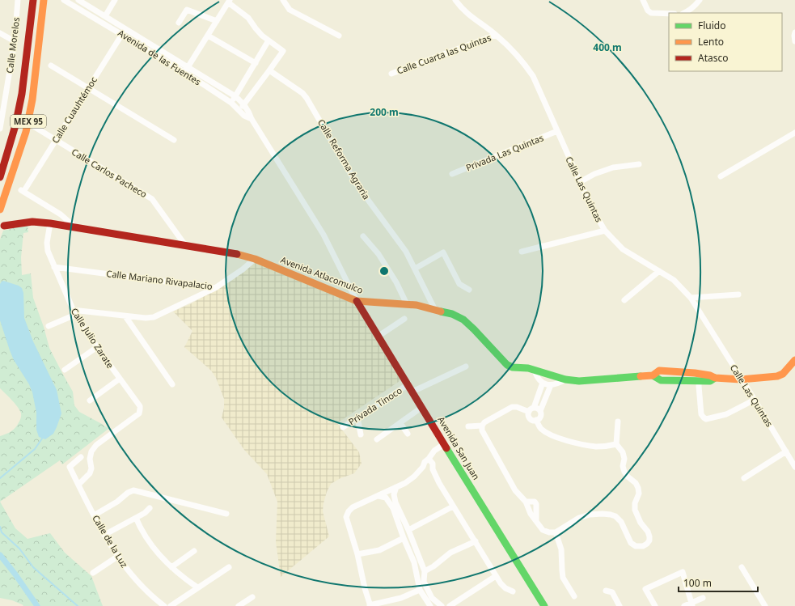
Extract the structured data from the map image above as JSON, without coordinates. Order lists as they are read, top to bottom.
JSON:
{
  "streets": {
    "main road": ["MEX 95", "Avenida Atlacomulco", "Avenida San Juan"],
    "street": [
      "Calle Morelos",
      "Calle Cuarta las Quintas",
      "Avenida de las Fuentes",
      "Calle Cuauhtémoc",
      "Privada Las Quintas",
      "Calle Reforma Agraria",
      "Calle Carlos Pacheco",
      "Calle Las Quintas",
      "Calle Mariano Rivapalacio",
      "Calle Julio Zarate",
      "Privada Tinoco",
      "Calle de la Luz"
    ]
  },
  "crossings": [
    ["Calle Cuarta las Quintas", "Calle Las Quintas"],
    ["Avenida de las Fuentes", "Calle Cuauhtémoc"],
    ["Avenida de las Fuentes", "Avenida Atlacomulco"],
    ["Avenida de las Fuentes", "Avenida San Juan"],
    ["Calle Cuauhtémoc", "Calle Carlos Pacheco"],
    ["Calle Cuauhtémoc", "Avenida Atlacomulco"],
    ["Privada Las Quintas", "Calle Las Quintas"],
    ["Calle Reforma Agraria", "Avenida Atlacomulco"],
    ["Calle Carlos Pacheco", "Avenida Atlacomulco"],
    ["Calle Las Quintas", "Avenida Atlacomulco"],
    ["Avenida Atlacomulco", "Calle Mariano Rivapalacio"],
    ["Avenida Atlacomulco", "Calle Julio Zarate"],
    ["Avenida Atlacomulco", "Avenida San Juan"],
    ["Calle Mariano Rivapalacio", "Calle Julio Zarate"],
    ["Calle Julio Zarate", "Calle de la Luz"],
    ["Privada Tinoco", "Avenida San Juan"]
  ],
  "legend": ["Fluido", "Lento", "Atasco"],
  "scale_bar": "100 m",
  "rings": ["400 m", "200 m"]
}
